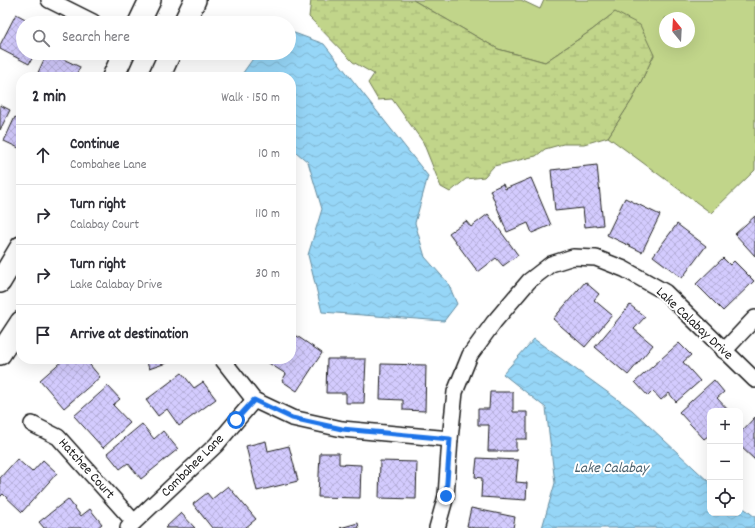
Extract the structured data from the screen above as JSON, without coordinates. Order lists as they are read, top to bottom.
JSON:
{
  "streets": {
    "street": ["Lake Calabay Drive", "Combahee Lane", "Hatchee Court"]
  },
  "crossings": [
    ["Combahee Lane", "Hatchee Court"]
  ],
  "water": ["Lake Calabay"],
  "north": "top",
  "page": {
    "search": "Search here",
    "heading": ["2 min", "Walk · 150 m"],
    "list": [
      ["Continue", "Combahee Lane", "10 m"],
      ["Turn right", "Calabay Court", "110 m"],
      ["Turn right", "Lake Calabay Drive", "30 m"],
      "Arrive at destination"
    ],
    "map_buttons": ["+", "−"]
  }
}
